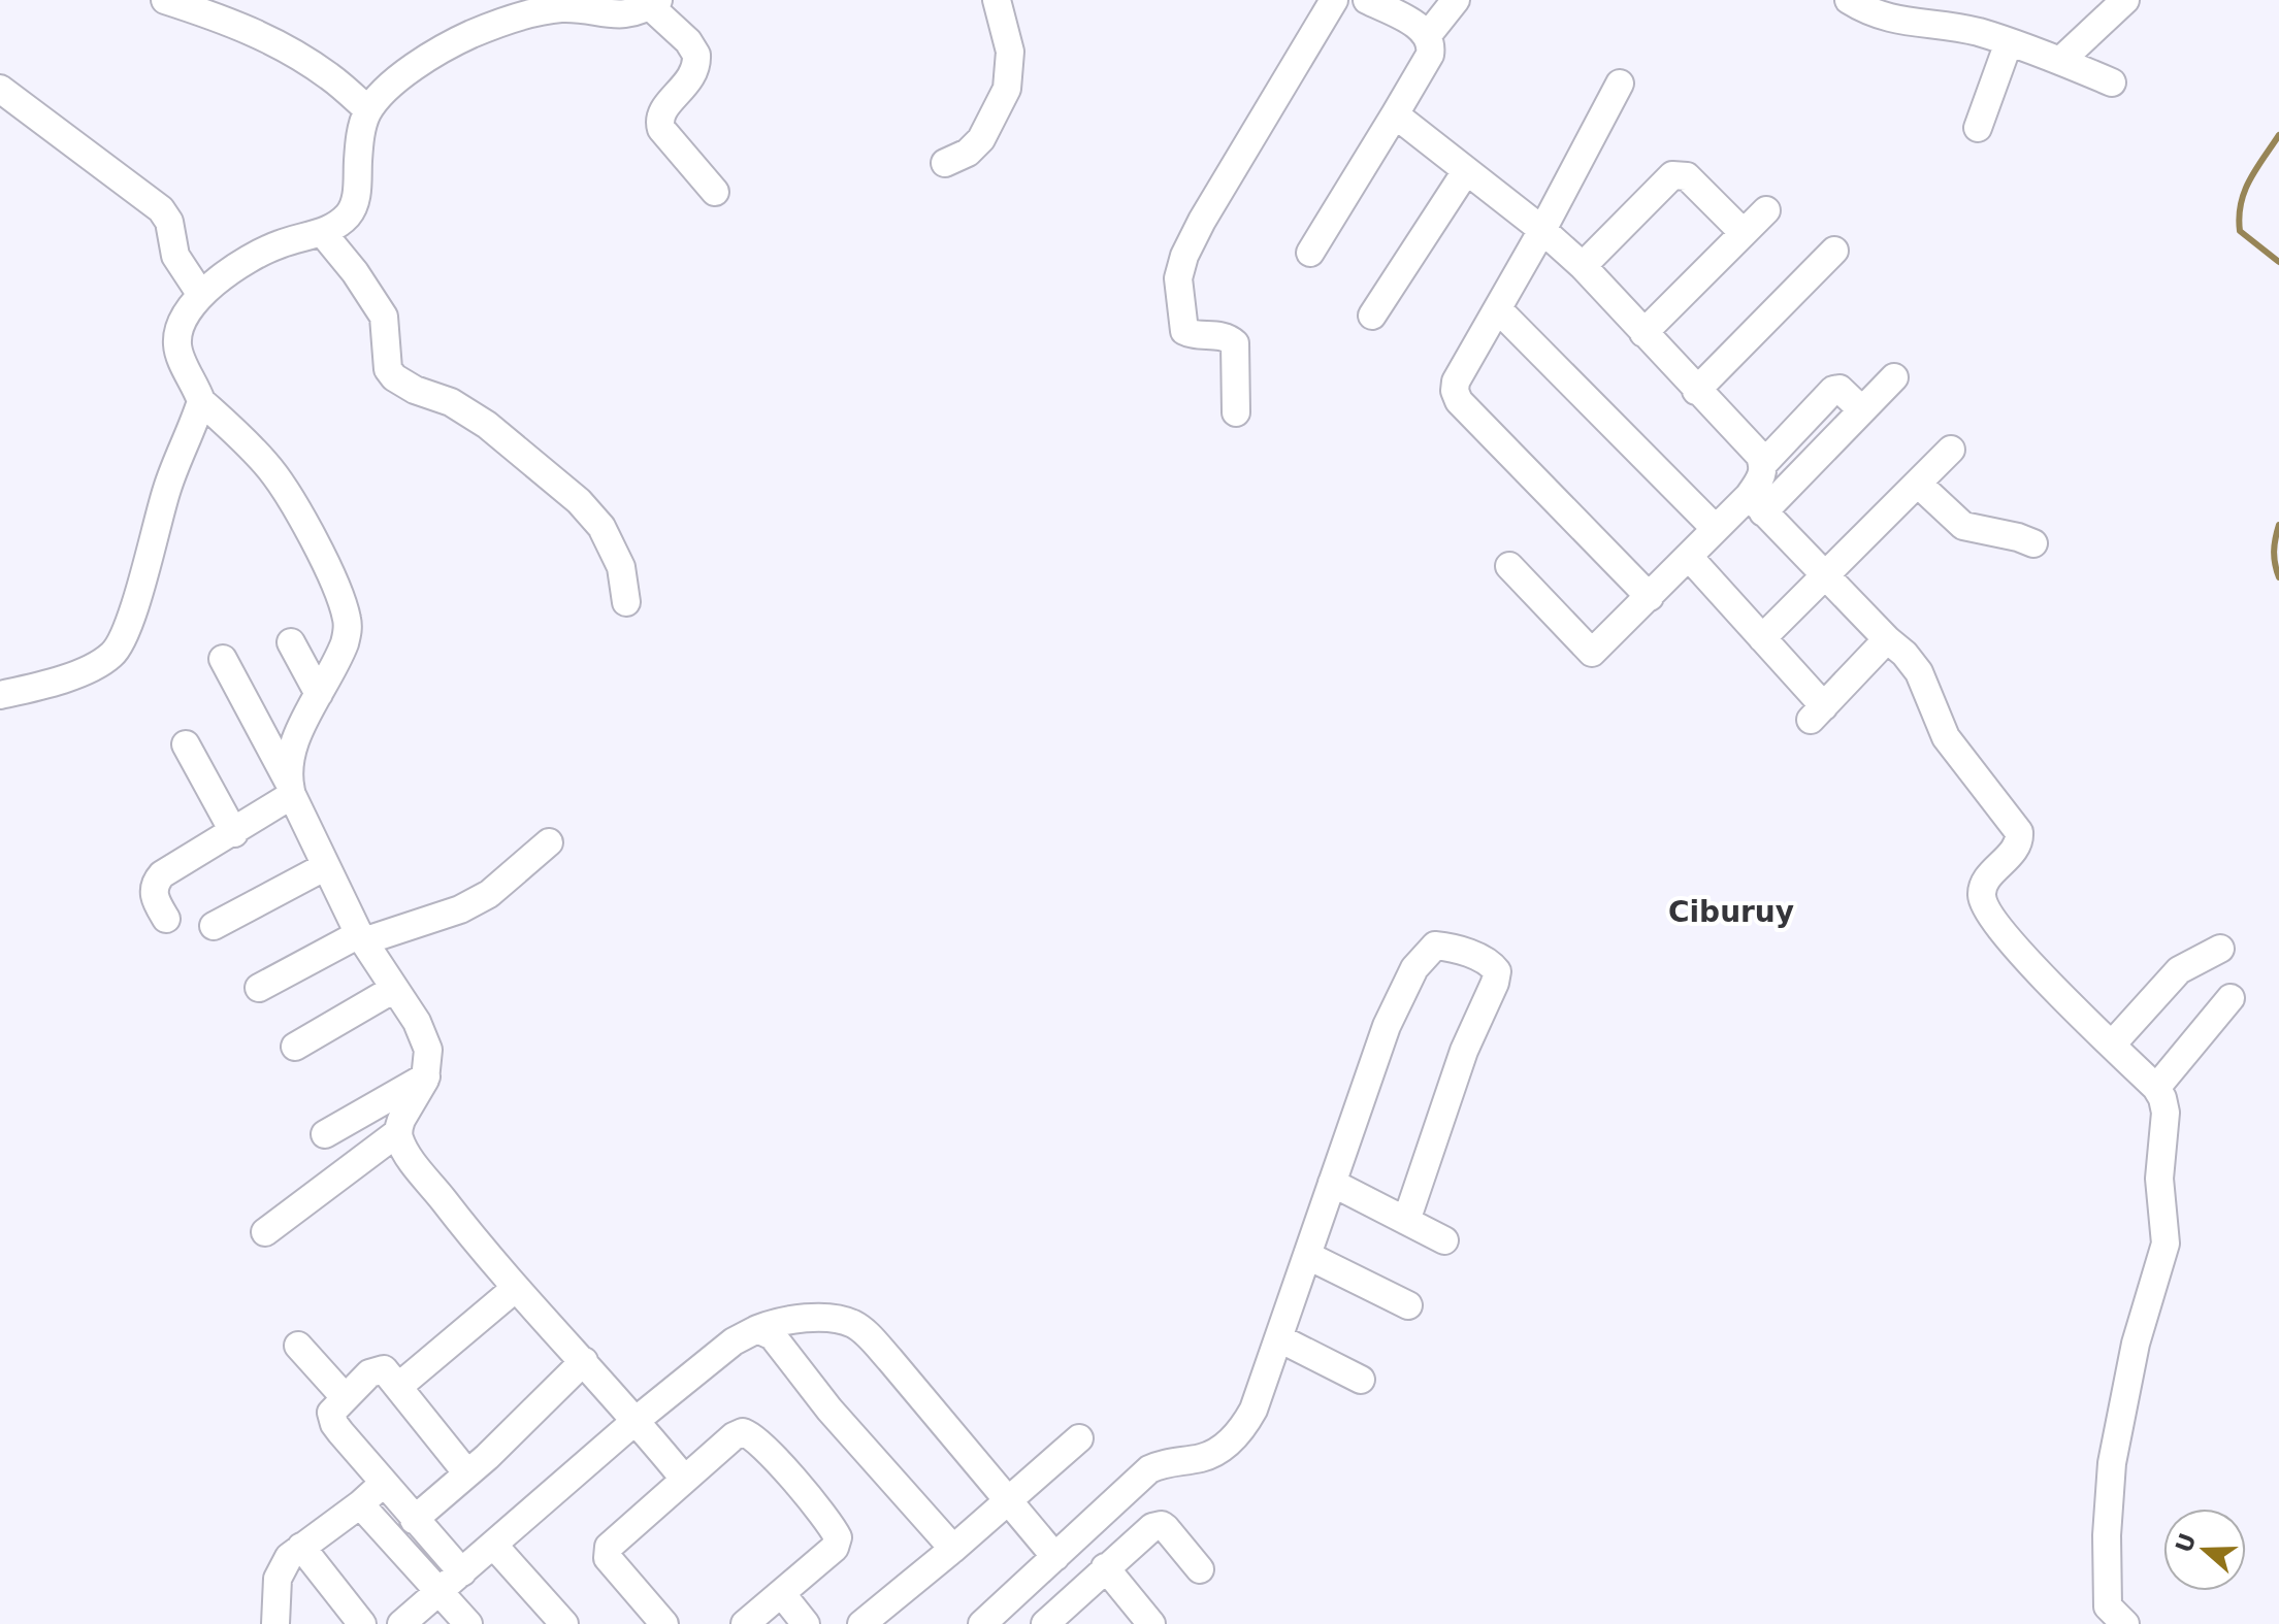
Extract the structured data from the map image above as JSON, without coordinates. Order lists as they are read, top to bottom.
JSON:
{
  "districts": ["Ciburuy"],
  "north": "left"
}
